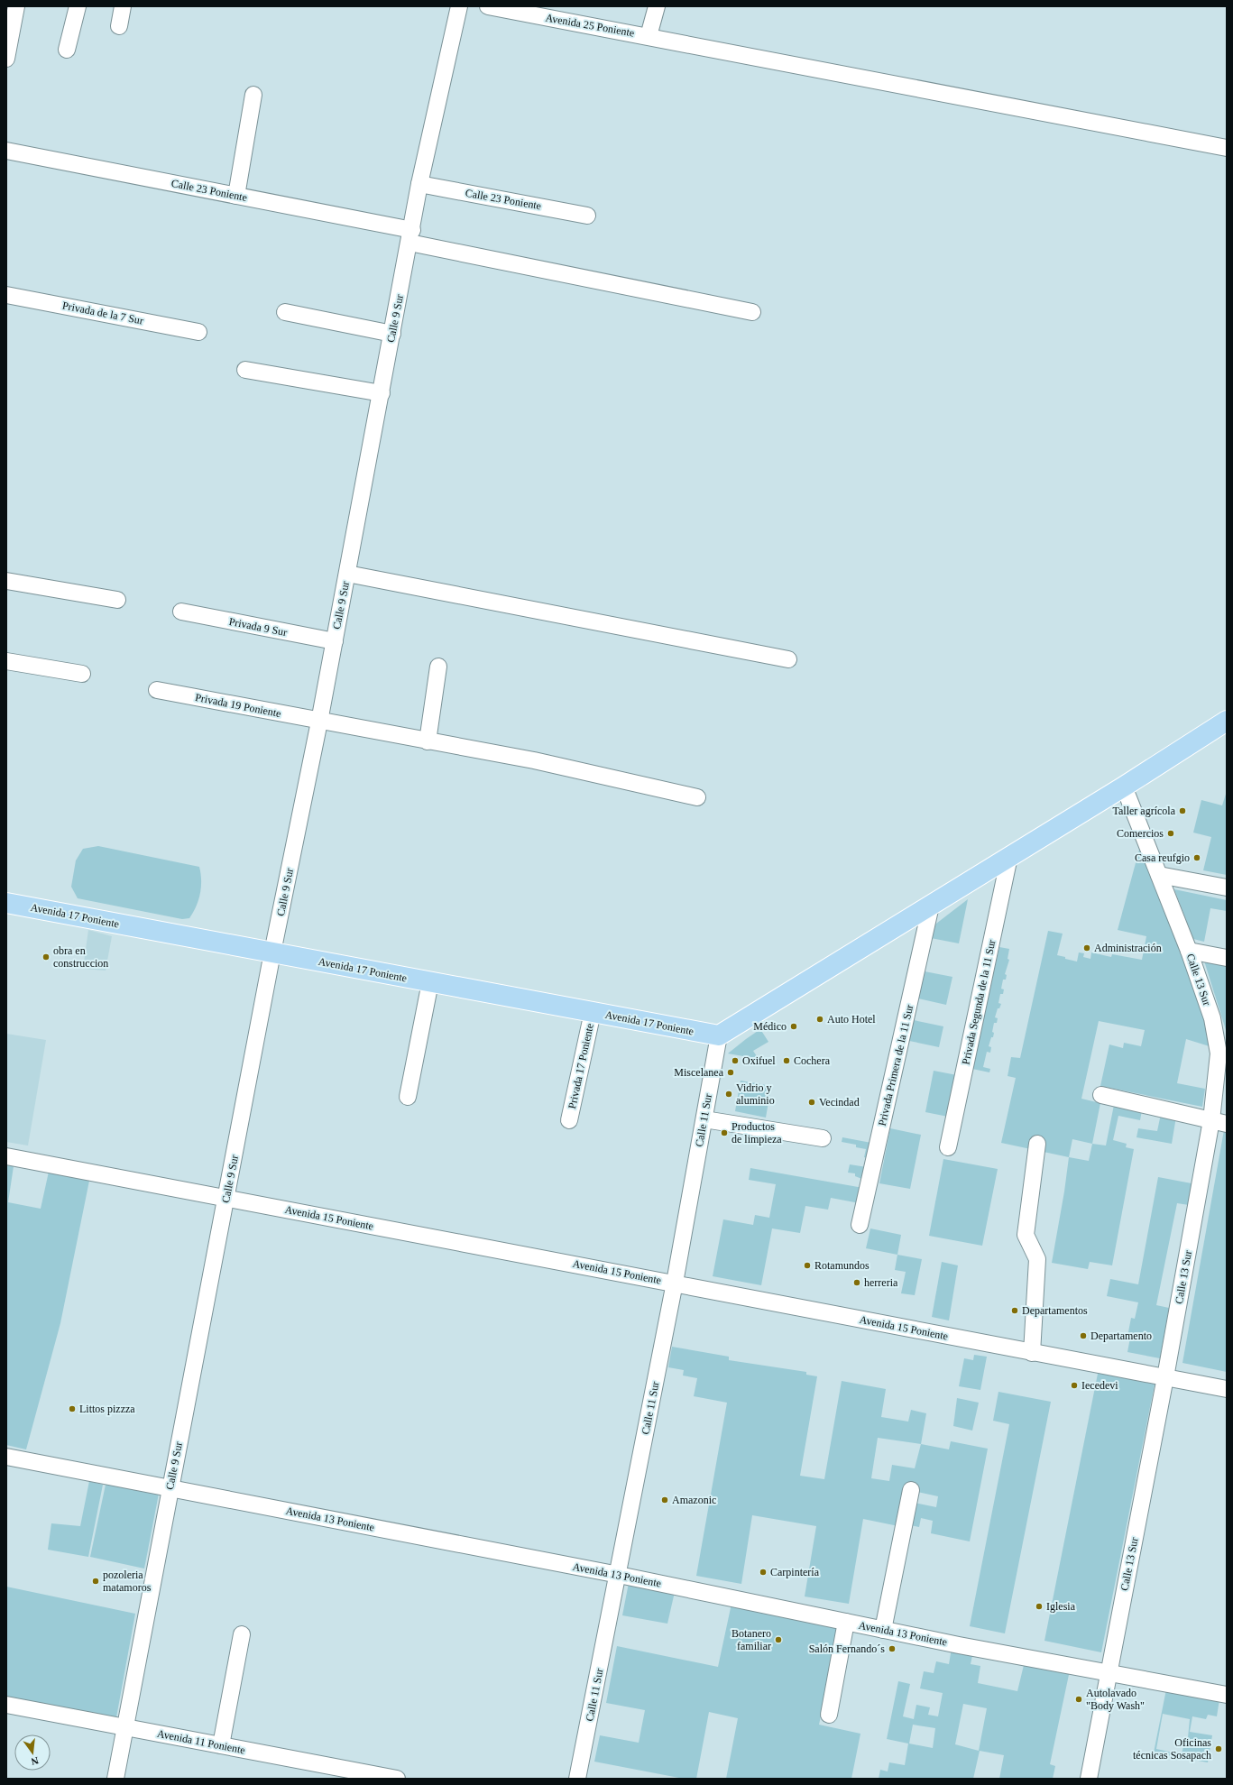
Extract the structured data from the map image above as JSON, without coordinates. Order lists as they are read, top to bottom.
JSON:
{
  "streets": {
    "main road": ["Avenida 17 Poniente"],
    "street": [
      "Avenida 25 Poniente",
      "Calle 23 Poniente",
      "Privada de la 7 Sur",
      "Calle 9 Sur",
      "Privada 9 Sur",
      "Privada 19 Poniente",
      "Calle 13 Sur",
      "Privada Segunda de la 11 Sur",
      "Privada Primera de la 11 Sur",
      "Privada 17 Poniente",
      "Calle 11 Sur",
      "Avenida 15 Poniente",
      "Avenida 13 Poniente",
      "Avenida 11 Poniente"
    ]
  },
  "crossings": [
    ["Calle 23 Poniente", "Calle 9 Sur"],
    ["Calle 9 Sur", "Privada 9 Sur"],
    ["Calle 9 Sur", "Privada 19 Poniente"],
    ["Calle 9 Sur", "Avenida 17 Poniente"],
    ["Calle 9 Sur", "Avenida 15 Poniente"],
    ["Calle 9 Sur", "Avenida 13 Poniente"],
    ["Calle 9 Sur", "Avenida 11 Poniente"],
    ["Avenida 17 Poniente", "Privada 17 Poniente"],
    ["Avenida 17 Poniente", "Calle 11 Sur"],
    ["Calle 13 Sur", "Avenida 15 Poniente"],
    ["Calle 13 Sur", "Avenida 13 Poniente"],
    ["Calle 11 Sur", "Avenida 15 Poniente"],
    ["Calle 11 Sur", "Avenida 13 Poniente"]
  ],
  "places": [
    "Taller agrícola",
    "Comercios",
    "Casa reufgio",
    "Administración",
    "obra en construccion",
    "Auto Hotel",
    "Médico",
    "Oxifuel",
    "Cochera",
    "Miscelanea",
    "Vidrio y aluminio",
    "Vecindad",
    "Productos de limpieza",
    "Rotamundos",
    "herreria",
    "Departamentos",
    "Departamento",
    "Iecedevi",
    "Littos pizzza",
    "Amazonic",
    "Carpintería",
    "pozoleria matamoros",
    "Iglesia",
    "Botanero familiar",
    "Salón Fernando´s",
    "Autolavado \"Body Wash\"",
    "Oficinas técnicas Sosapach"
  ],
  "north": "bottom"
}
